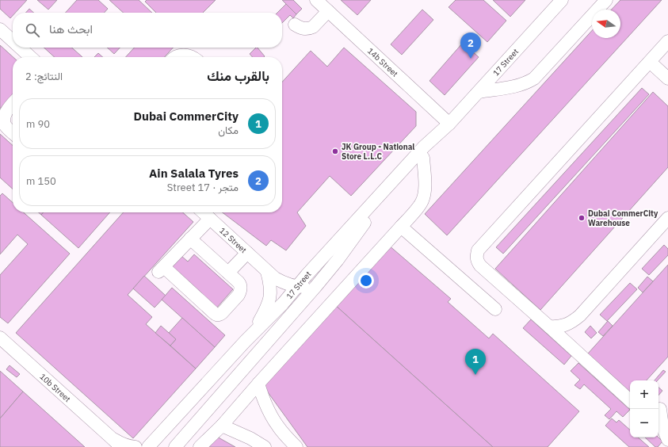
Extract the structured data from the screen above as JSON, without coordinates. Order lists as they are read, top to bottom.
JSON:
{
  "streets": {
    "street": [
      "14b Street",
      "17 Street",
      "12 Street",
      "10b Street"
    ]
  },
  "crossings": [
    ["14b Street", "17 Street"],
    ["17 Street", "12 Street"]
  ],
  "places": ["JK Group - National Store L.L.C", "Dubai CommerCity Warehouse"],
  "north": "left",
  "page": {
    "search": "ابحث هنا",
    "pins": ["2", "1"],
    "heading": ["بالقرب منك", "النتائج: 2"],
    "list": [
      {
        "mark": "1",
        "name": "Dubai CommerCity",
        "note": "مكان",
        "value": "90 m"
      },
      {
        "mark": "2",
        "name": "Ain Salala Tyres",
        "note": "متجر · 17 Street",
        "value": "150 m"
      }
    ],
    "map_buttons": ["+", "−"]
  }
}
